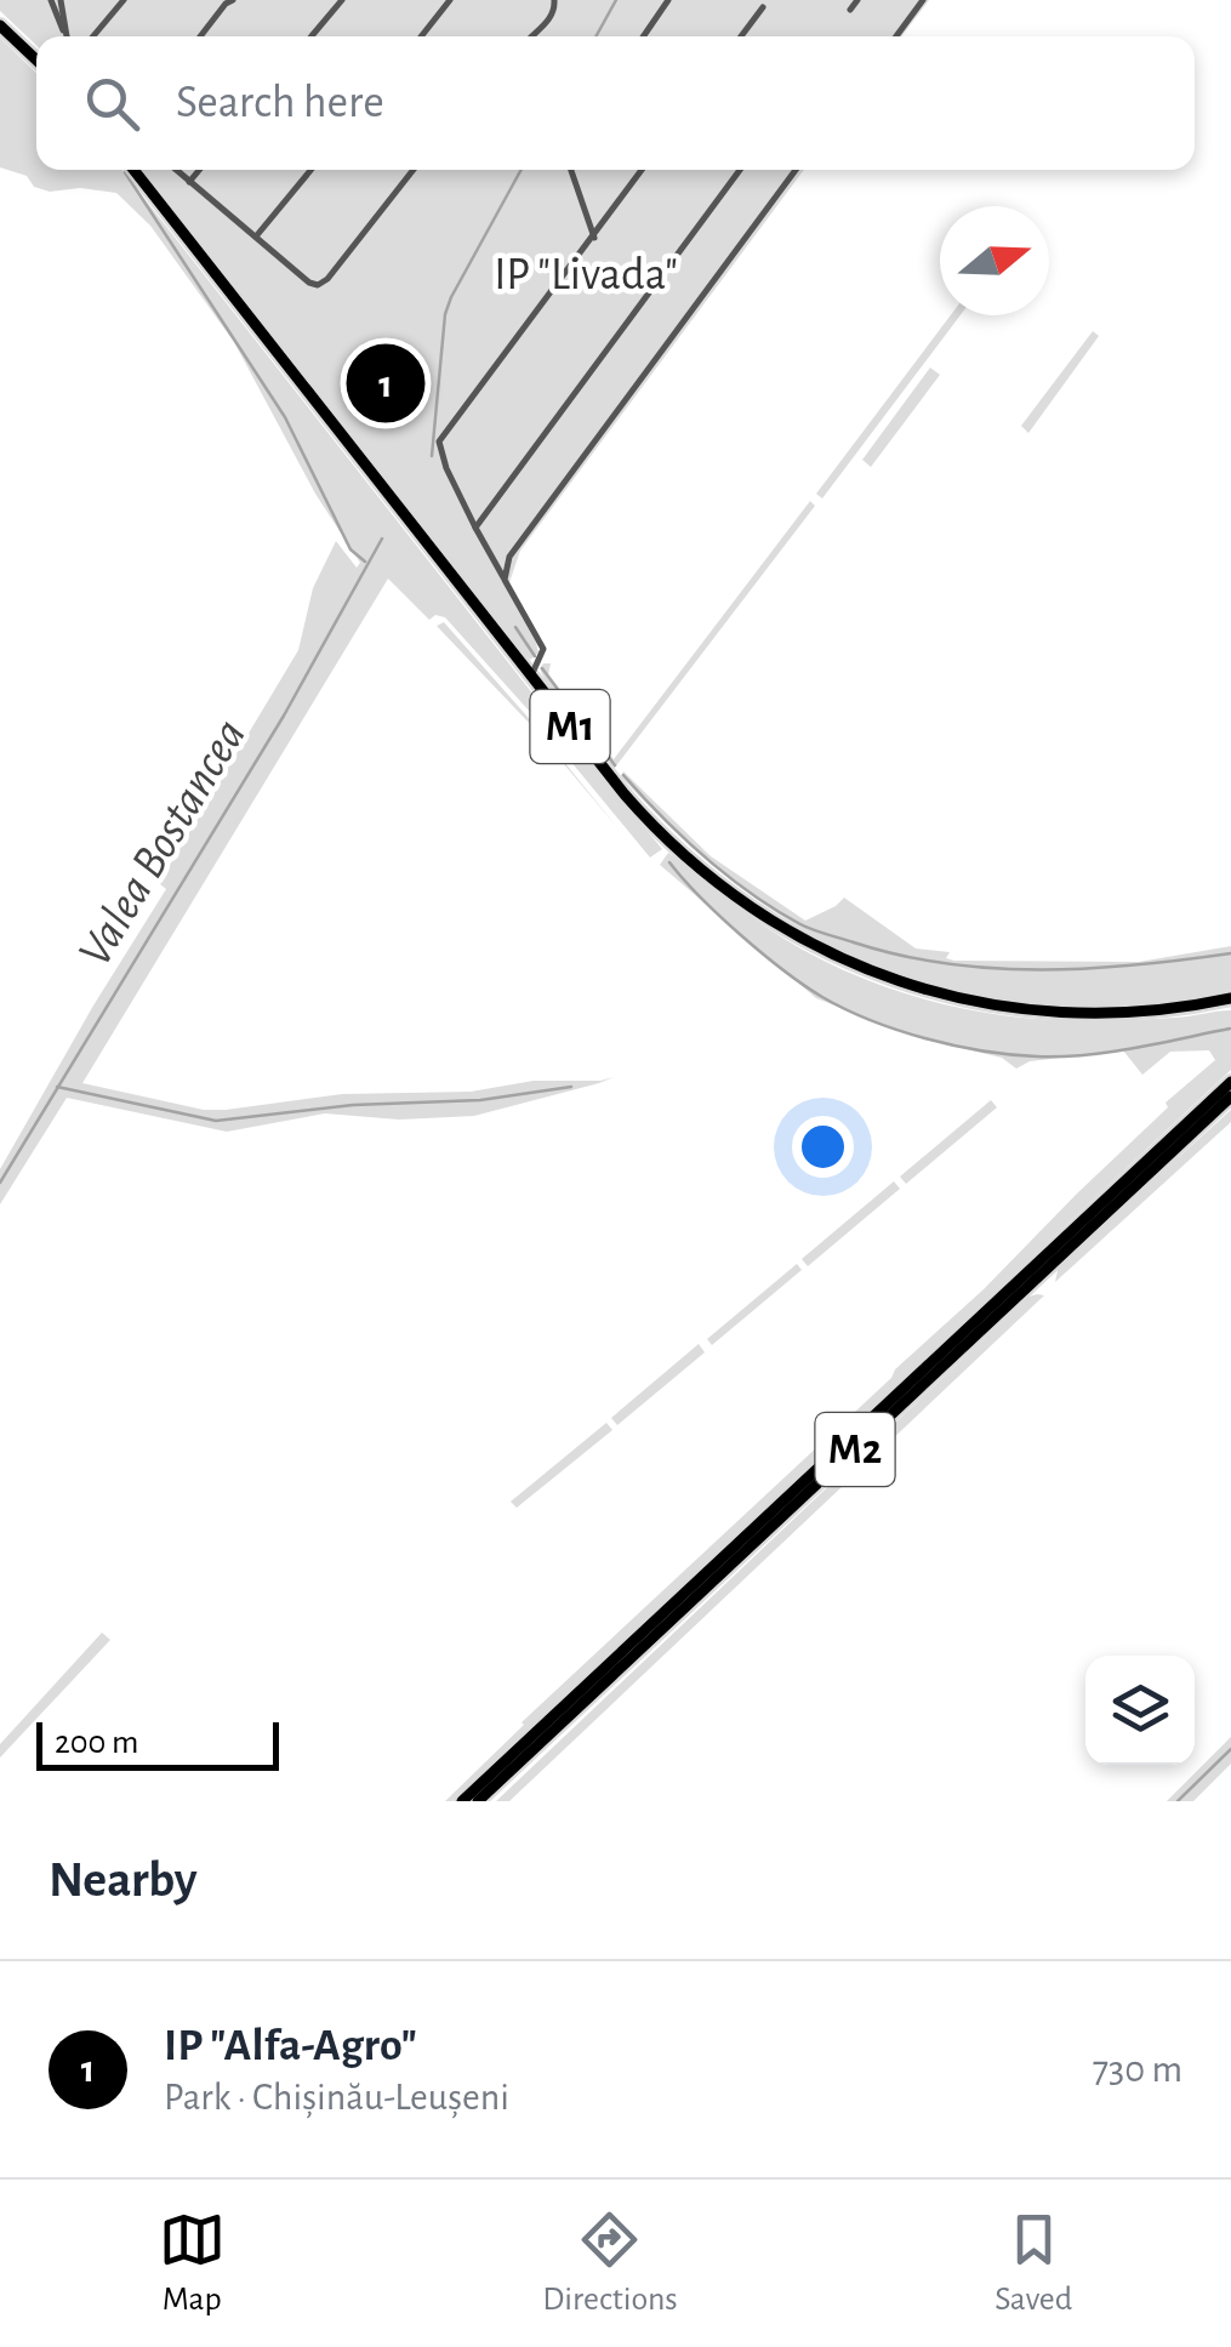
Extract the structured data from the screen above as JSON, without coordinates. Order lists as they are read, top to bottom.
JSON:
{
  "streets": {
    "highway": ["M1", "M2"]
  },
  "water": ["Valea Bostancea"],
  "parks": ["IP \"Livada\""],
  "scale_bar": "200 m",
  "north": "right",
  "page": {
    "search": "Search here",
    "pins": "1",
    "scale": "200 m",
    "heading": "Nearby",
    "list": [
      {
        "mark": "1",
        "name": "IP \"Alfa-Agro\"",
        "note": "Park · Chișinău-Leușeni",
        "value": "730 m"
      }
    ],
    "nav": ["Map", "Directions", "Saved"]
  }
}
